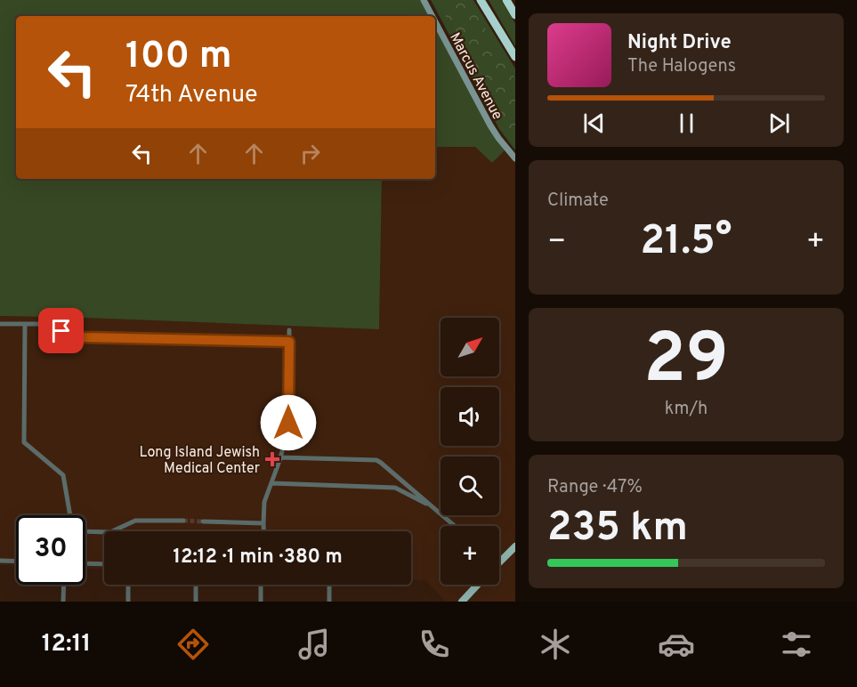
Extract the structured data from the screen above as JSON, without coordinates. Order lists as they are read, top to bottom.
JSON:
{
  "streets": {
    "main road": ["Marcus Avenue"]
  },
  "places": {
    "health": ["Long Island Jewish Medical Center"]
  },
  "north": "top right",
  "page": {
    "turn": ["100 m", "74th Avenue"],
    "song": ["Night Drive", "The Halogens"],
    "tile": [
      "Climate",
      ["29", "km/h"],
      ["Range · 47%", "235 km"]
    ],
    "heat": ["−", "21.5°", "+"],
    "map_buttons": "+",
    "limit": "30",
    "trip": "12:12 · 1 min · 380 m",
    "tabs": "12:11"
  }
}
